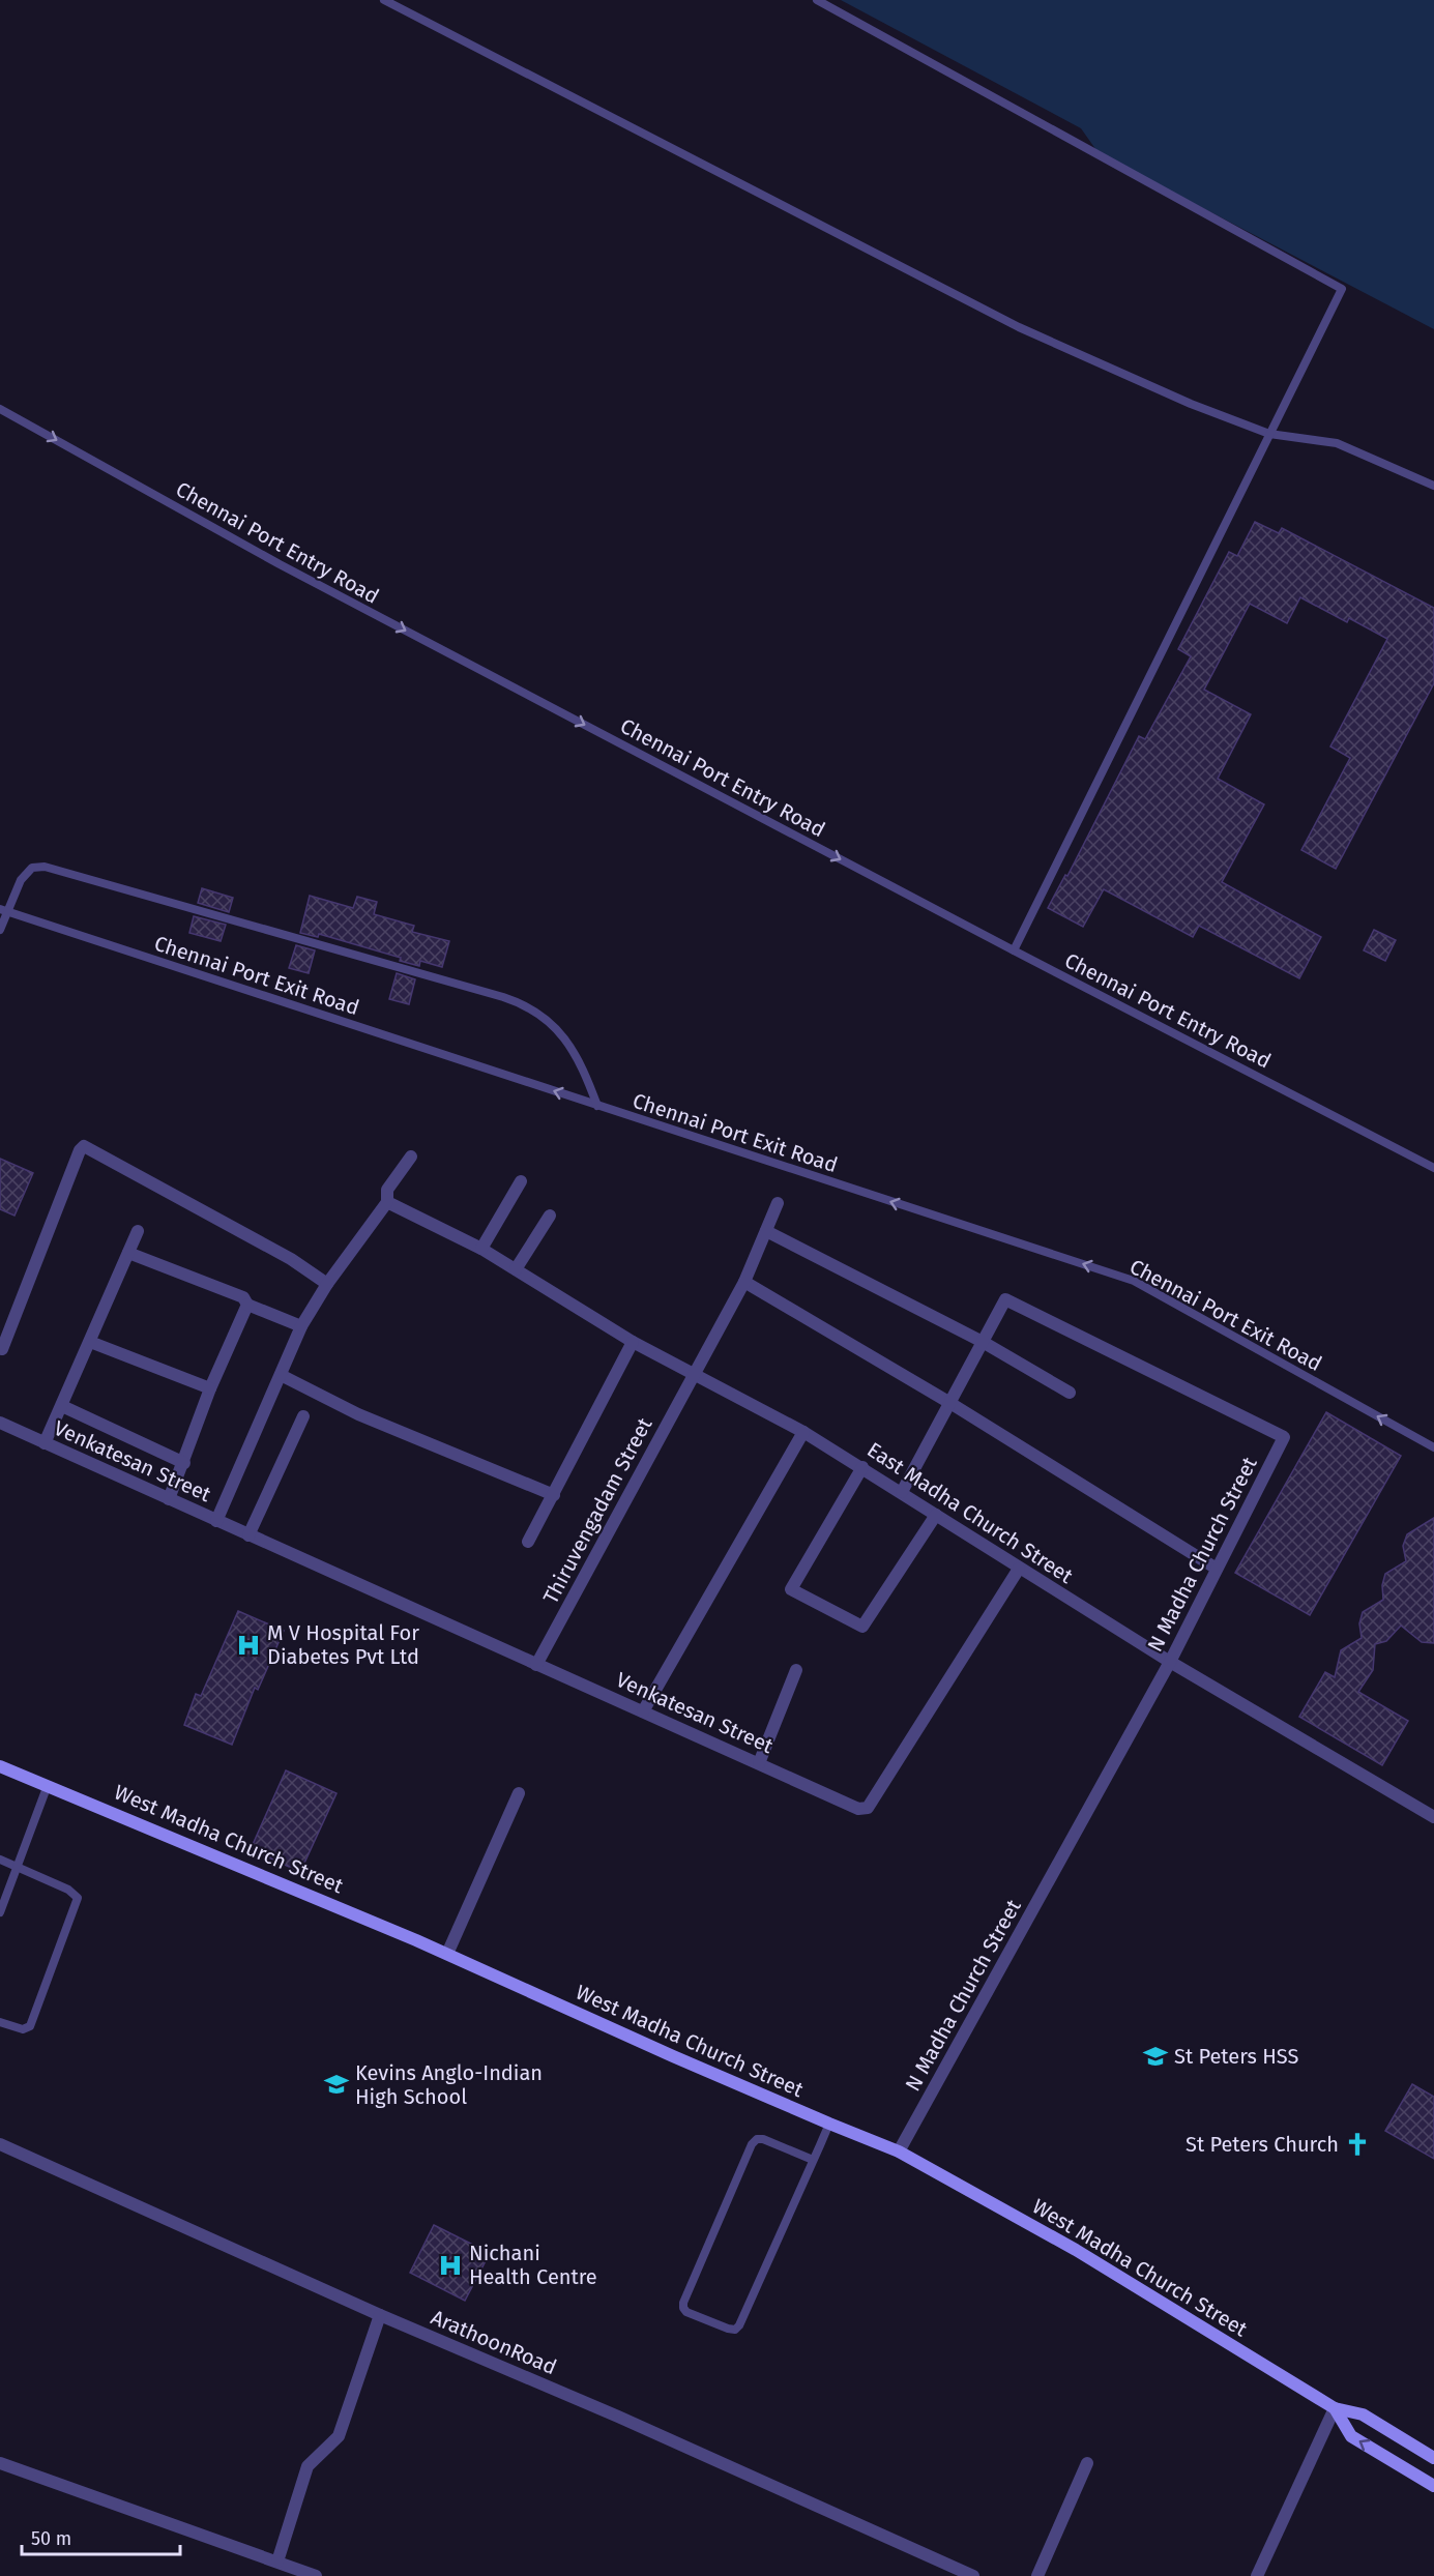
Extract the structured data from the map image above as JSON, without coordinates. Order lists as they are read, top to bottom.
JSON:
{
  "streets": {
    "main road": ["West Madha Church Street"],
    "street": [
      "Venkatesan Street",
      "Thiruvengadam Street",
      "East Madha Church Street",
      "N Madha Church Street",
      "ArathoonRoad"
    ],
    "lane": ["Chennai Port Entry Road", "Chennai Port Exit Road"]
  },
  "crossings": [
    ["Venkatesan Street", "Thiruvengadam Street"],
    ["Venkatesan Street", "East Madha Church Street"],
    ["Thiruvengadam Street", "East Madha Church Street"],
    ["East Madha Church Street", "N Madha Church Street"],
    ["N Madha Church Street", "West Madha Church Street"]
  ],
  "one_way": ["Chennai Port Entry Road"],
  "places": {
    "hospital": ["M V Hospital For Diabetes Pvt Ltd", "Nichani Health Centre"],
    "school or university": ["St Peters HSS", "Kevins Anglo-Indian High School"],
    "church": ["St Peters Church"]
  },
  "scale_bar": "50 m"
}
